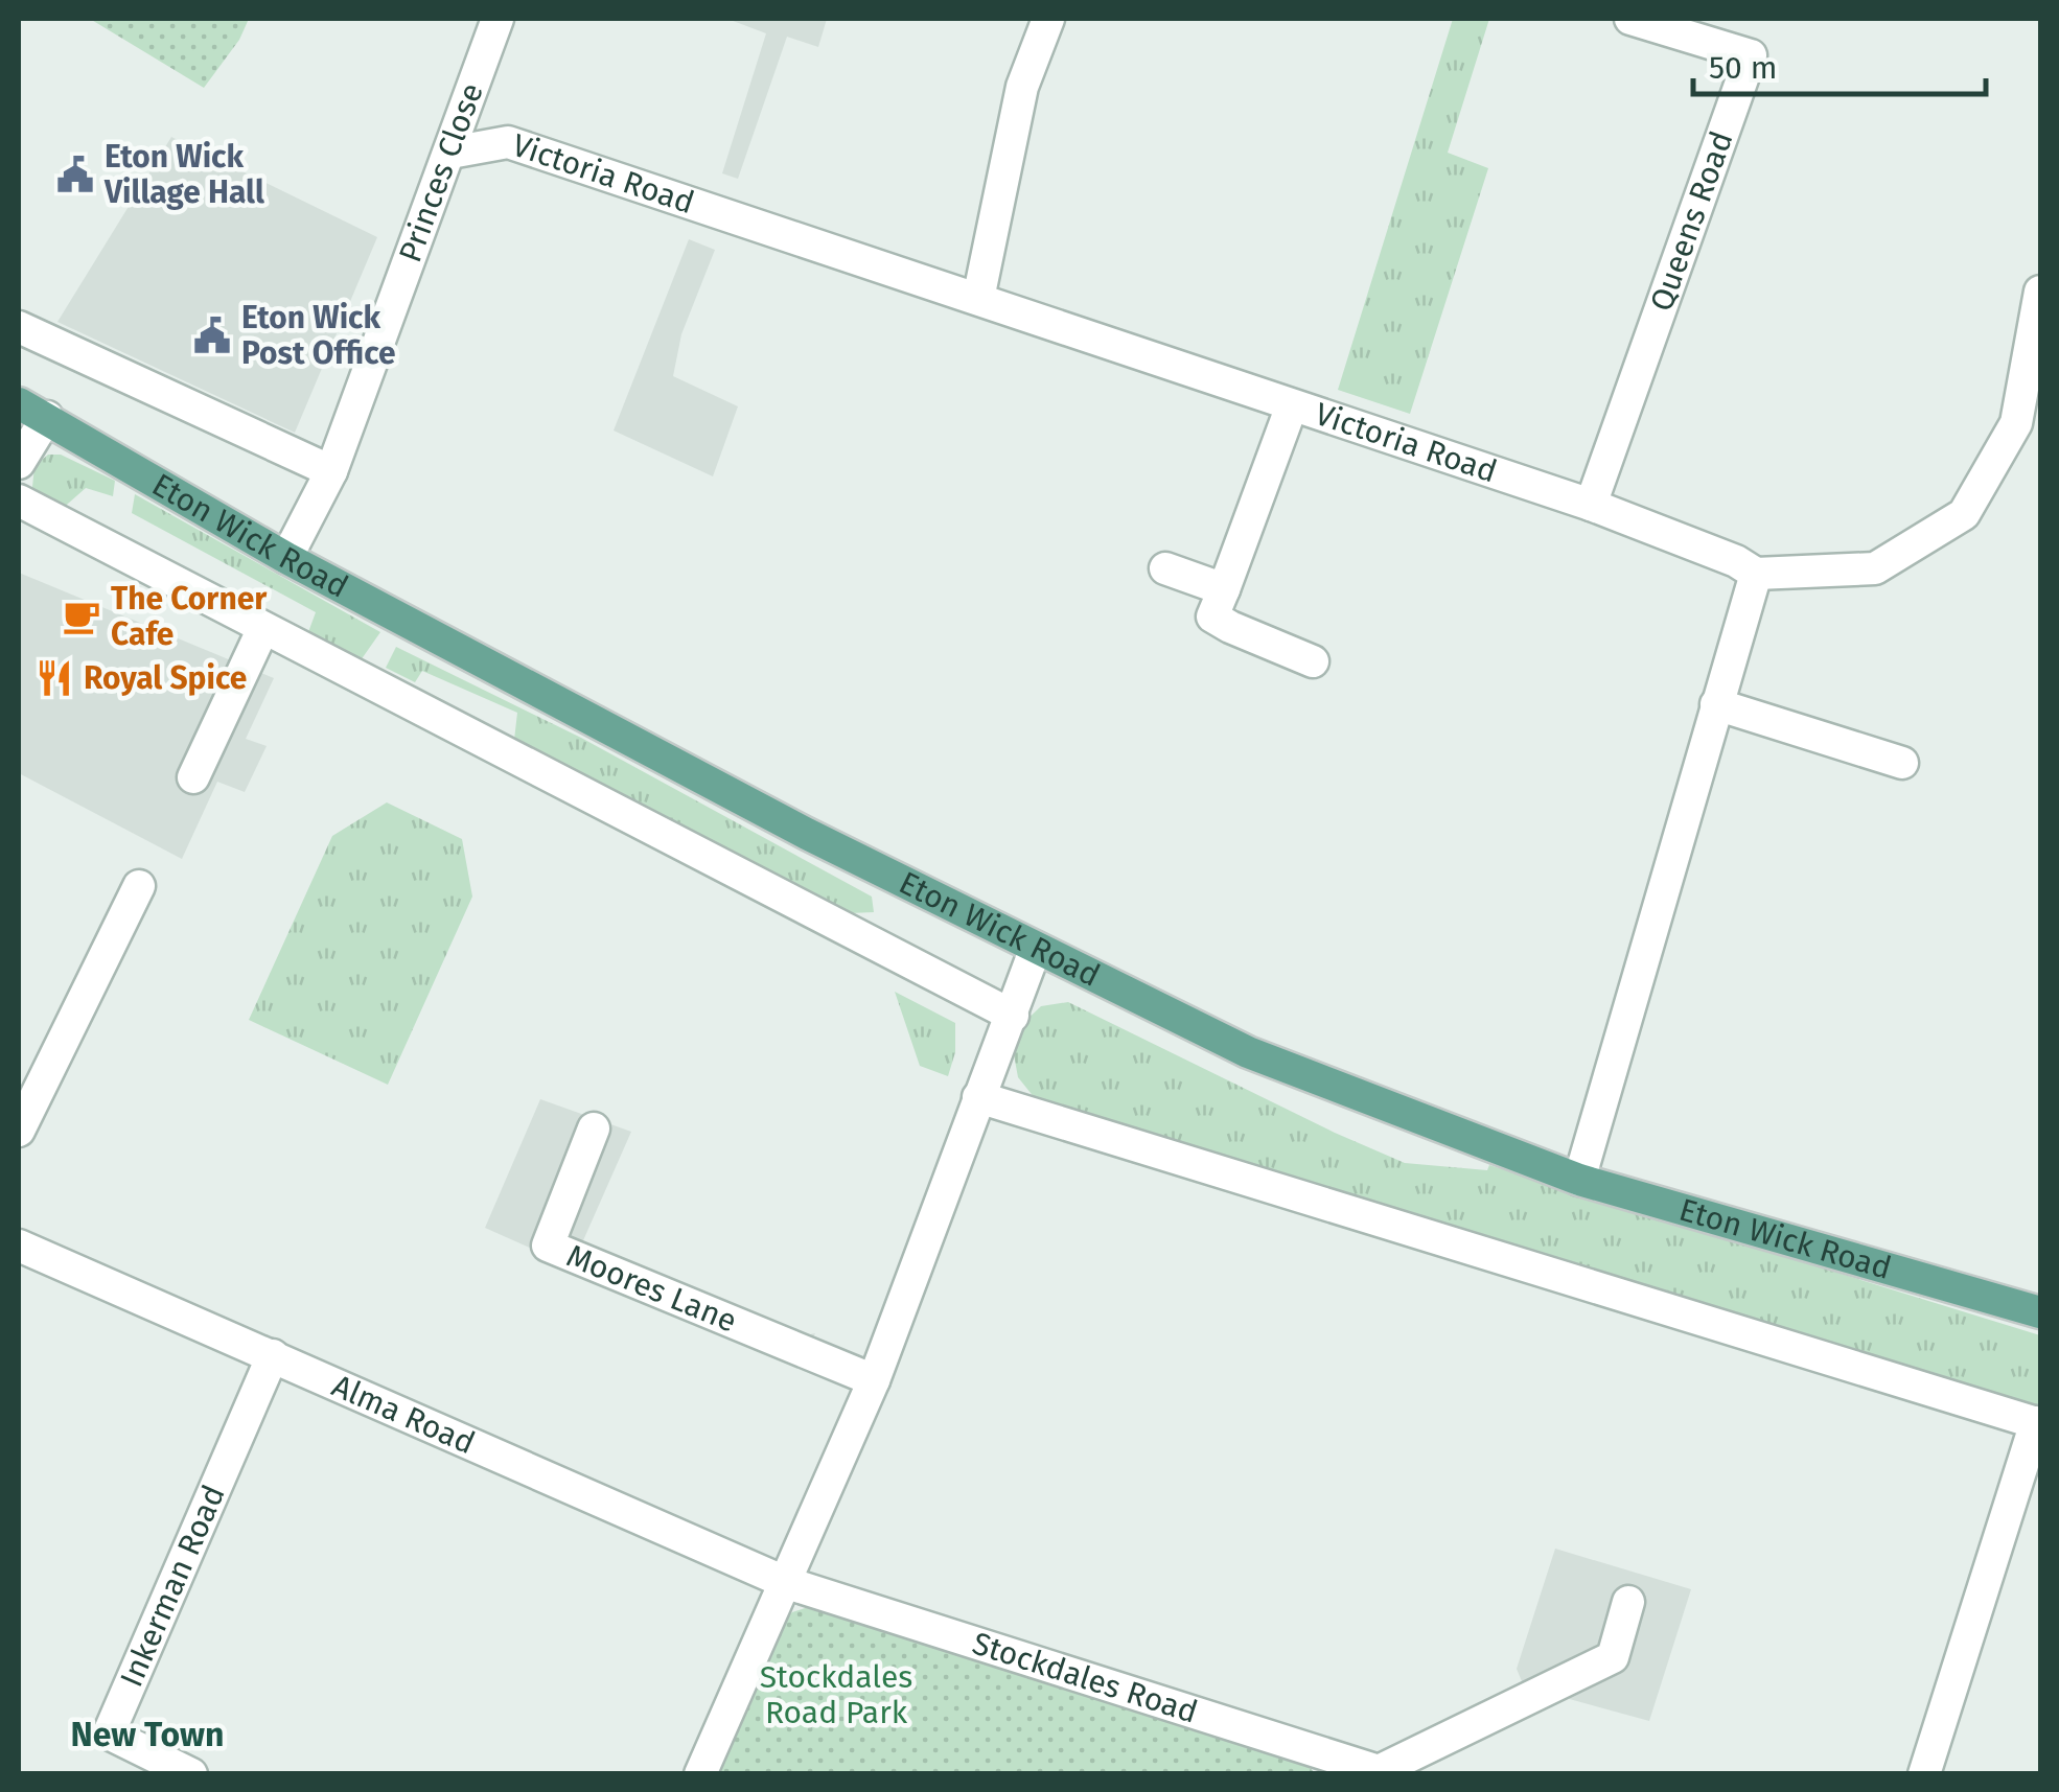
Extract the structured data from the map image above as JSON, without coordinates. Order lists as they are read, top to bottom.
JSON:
{
  "streets": {
    "main road": ["Eton Wick Road"],
    "street": [
      "Princes Close",
      "Victoria Road",
      "Queens Road",
      "Moores Lane",
      "Alma Road",
      "Inkerman Road",
      "Stockdales Road"
    ]
  },
  "crossings": [
    ["Princes Close", "Victoria Road"],
    ["Princes Close", "Eton Wick Road"],
    ["Victoria Road", "Queens Road"],
    ["Alma Road", "Inkerman Road"],
    ["Alma Road", "Stockdales Road"]
  ],
  "districts": ["New Town"],
  "parks": ["Stockdales Road Park"],
  "places": {
    "public building": ["Eton Wick Village Hall", "Eton Wick Post Office"],
    "cafe": ["The Corner Cafe"],
    "restaurant": ["Royal Spice"]
  },
  "scale_bar": "50 m"
}
